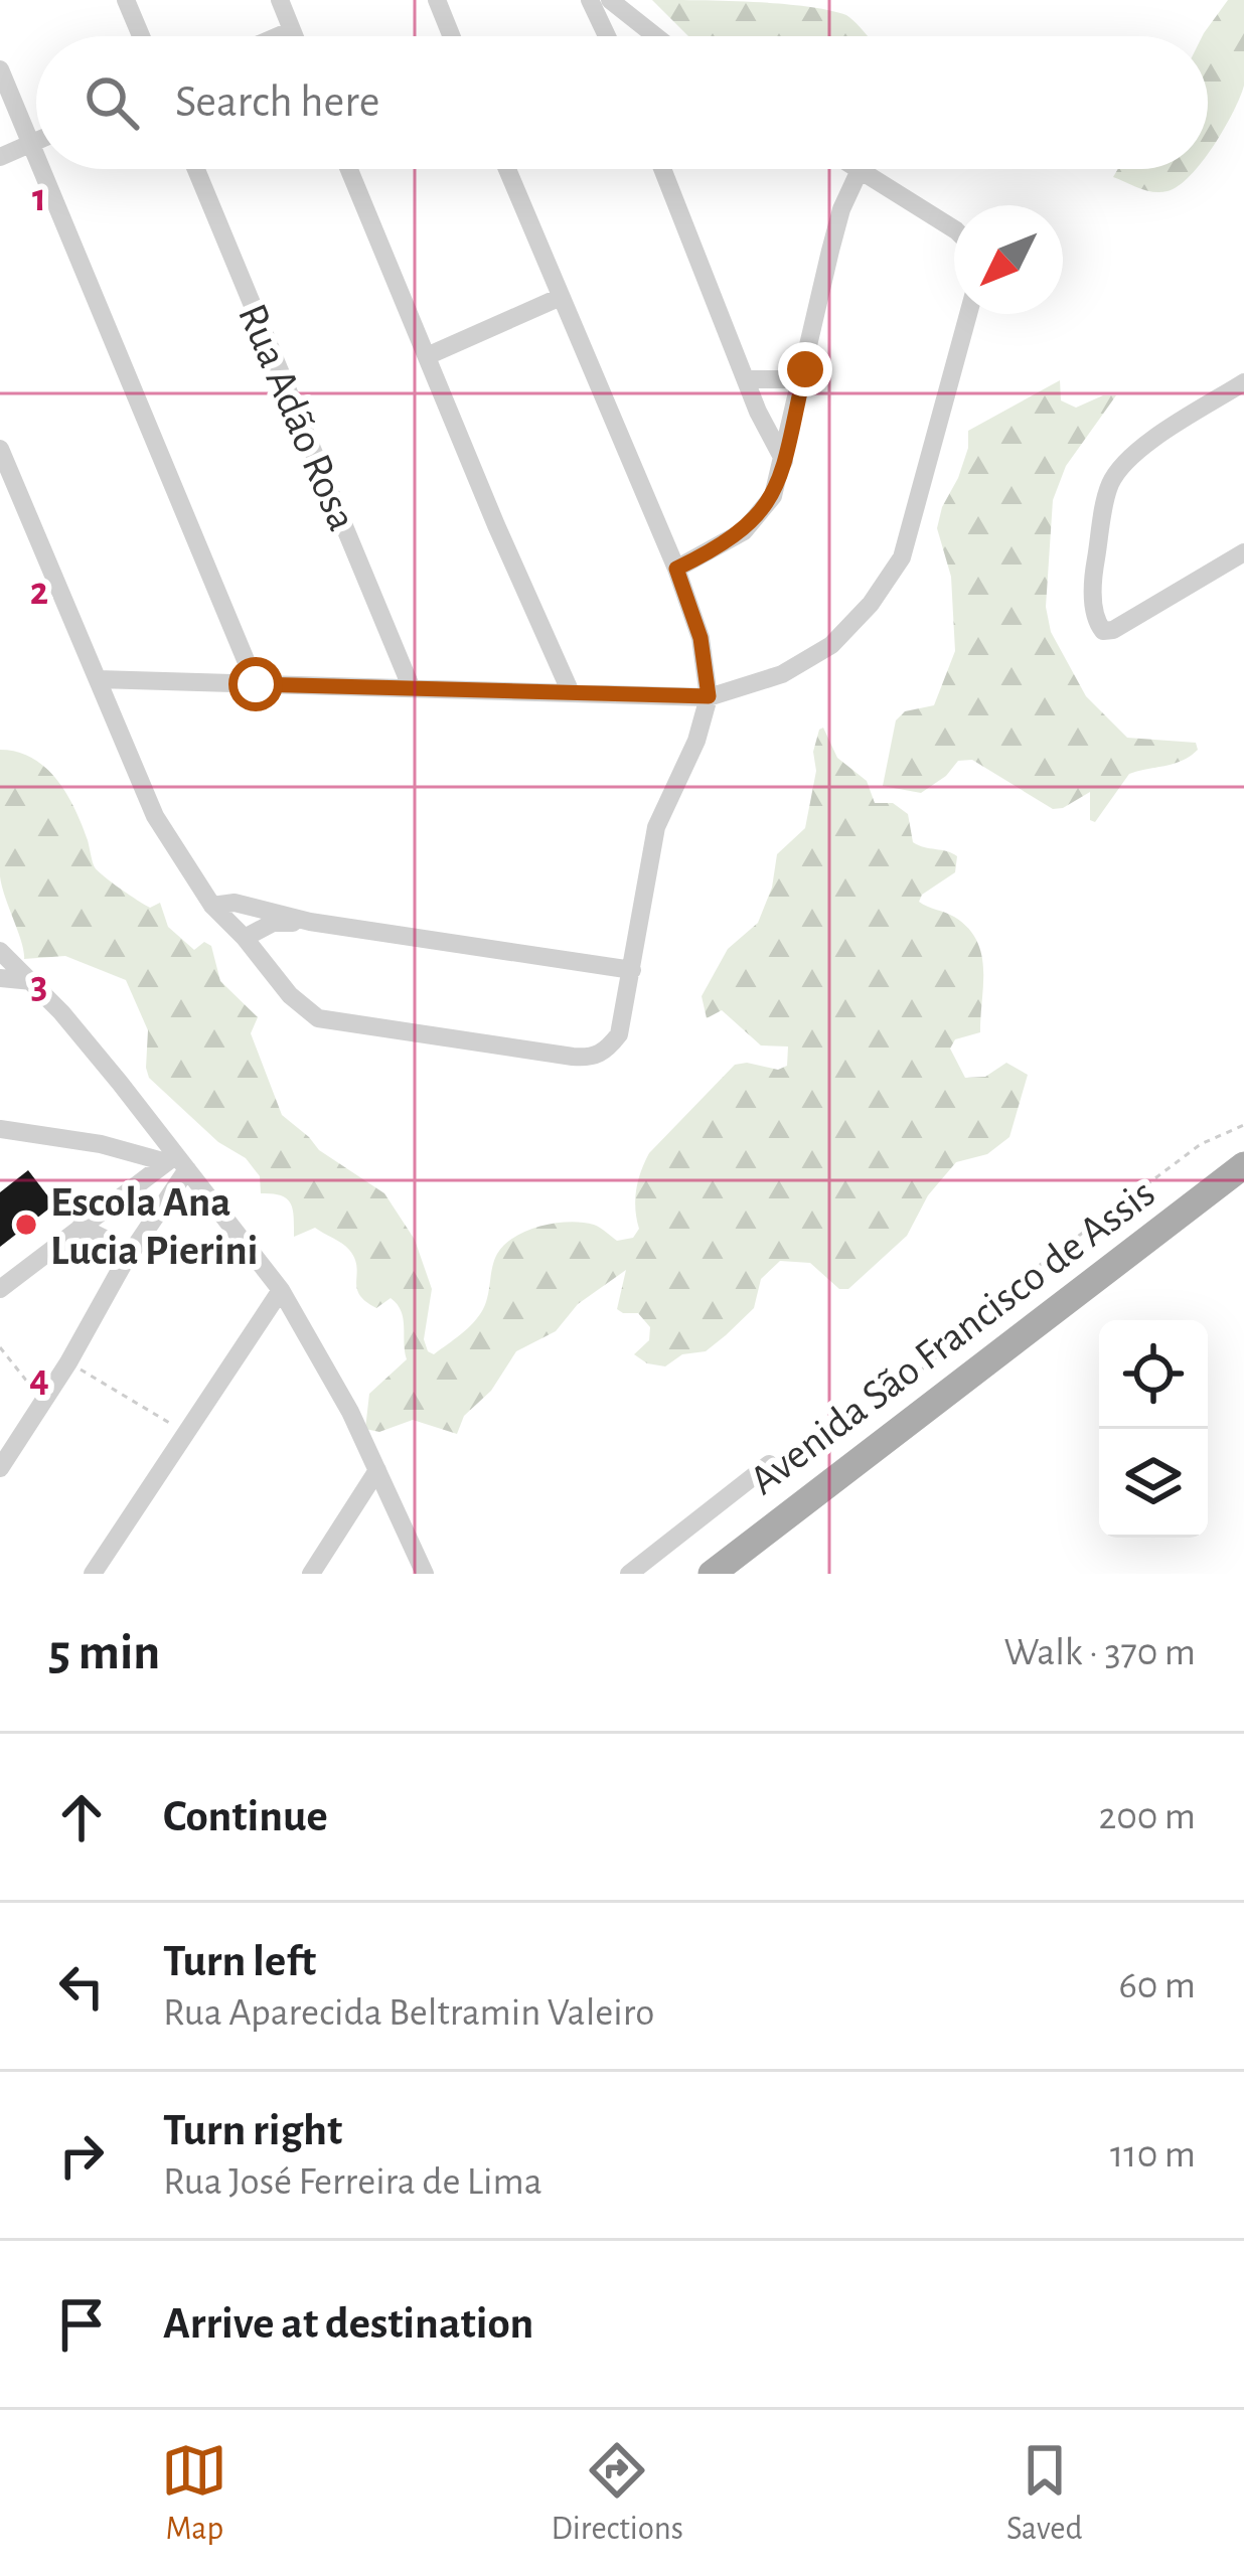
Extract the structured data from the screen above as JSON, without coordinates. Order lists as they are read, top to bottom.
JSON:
{
  "streets": {
    "main road": ["Avenida São Francisco de Assis"],
    "street": ["Rua Adão Rosa"]
  },
  "places": ["Escola Ana Lucia Pierini"],
  "north": "bottom left",
  "page": {
    "search": "Search here",
    "heading": ["5 min", "Walk · 370 m"],
    "list": [
      ["Continue", "200 m"],
      ["Turn left", "Rua Aparecida Beltramin Valeiro", "60 m"],
      ["Turn right", "Rua José Ferreira de Lima", "110 m"],
      "Arrive at destination"
    ],
    "nav": ["Map", "Directions", "Saved"]
  },
  "grid": {
    "rows": [
      "1",
      "2",
      "3",
      "4"
    ]
  }
}
